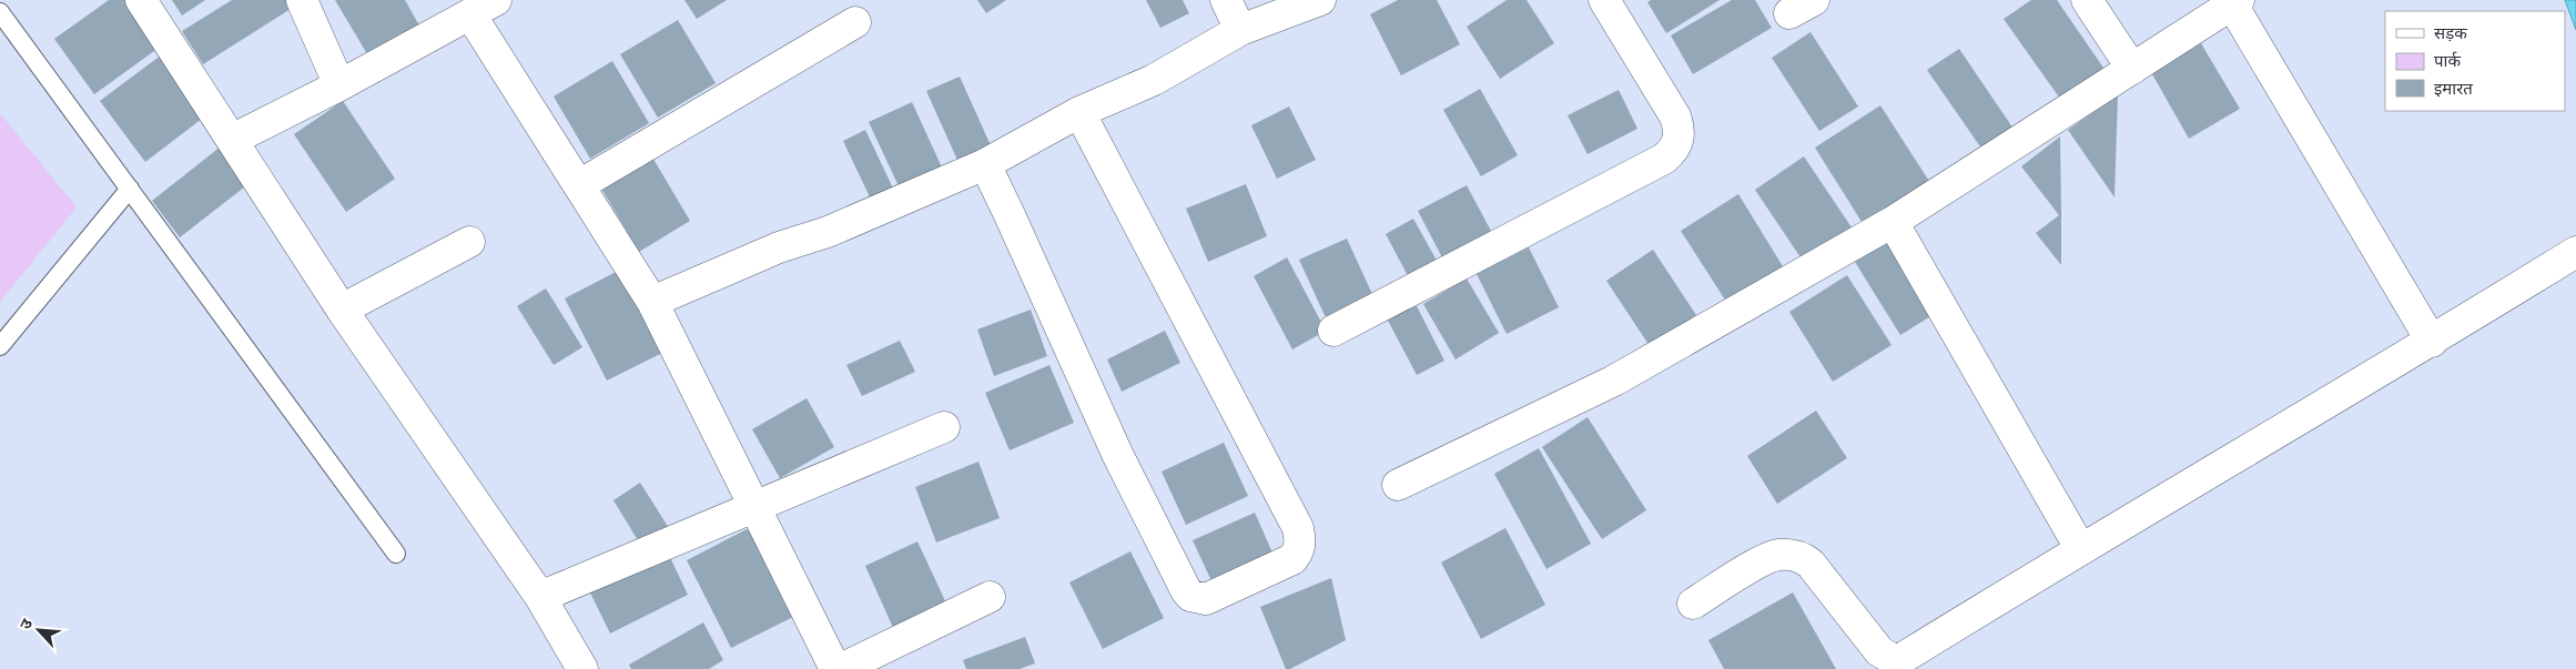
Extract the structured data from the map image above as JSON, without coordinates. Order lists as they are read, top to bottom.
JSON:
{
  "legend": ["सड़क", "पार्क", "इमारत"],
  "north": "top left"
}
